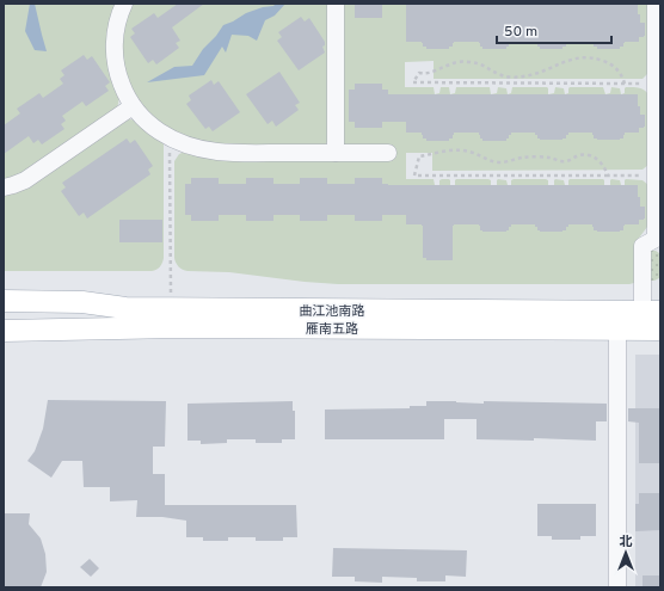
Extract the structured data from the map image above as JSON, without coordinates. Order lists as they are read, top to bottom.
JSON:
{
  "streets": {
    "main road": ["曲江池南路", "雁南五路"]
  },
  "scale_bar": "50 m",
  "north": "top"
}
